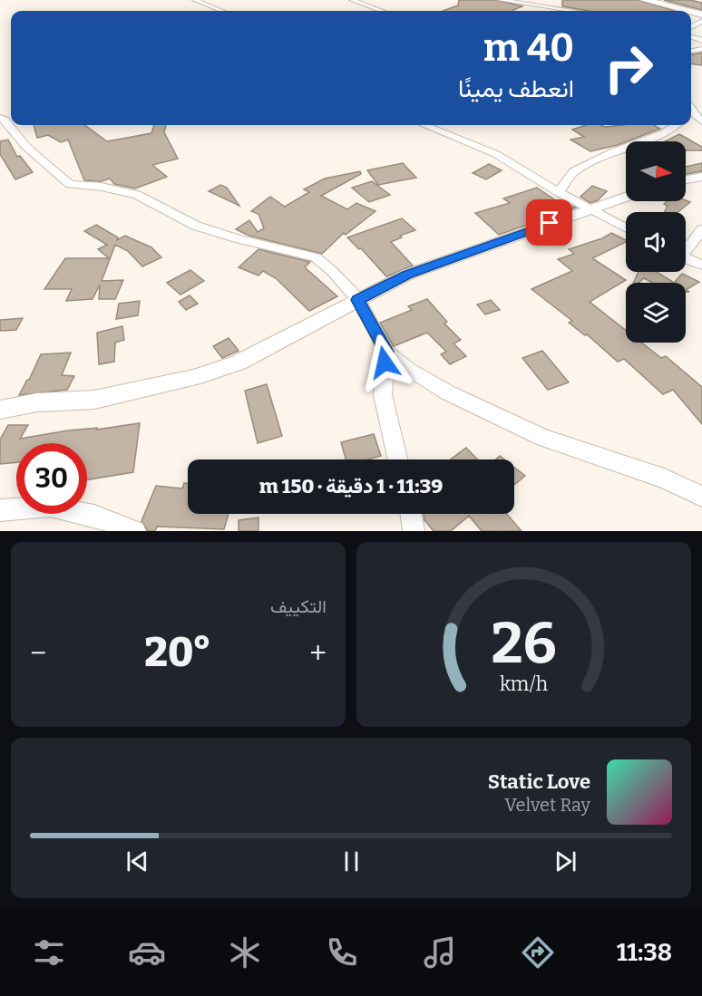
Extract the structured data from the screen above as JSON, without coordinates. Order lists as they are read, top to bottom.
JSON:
{
  "north": "right",
  "page": {
    "turn": ["40 m", "انعطف يمينًا"],
    "limit": "30",
    "trip": "11:39 · 1 دقيقة · 150 m",
    "tile": "التكييف",
    "heat": ["−", "20°", "+"],
    "song": ["Static Love", "Velvet Ray"],
    "tabs": "11:38",
    "gauge": ["26", "km/h"]
  }
}
